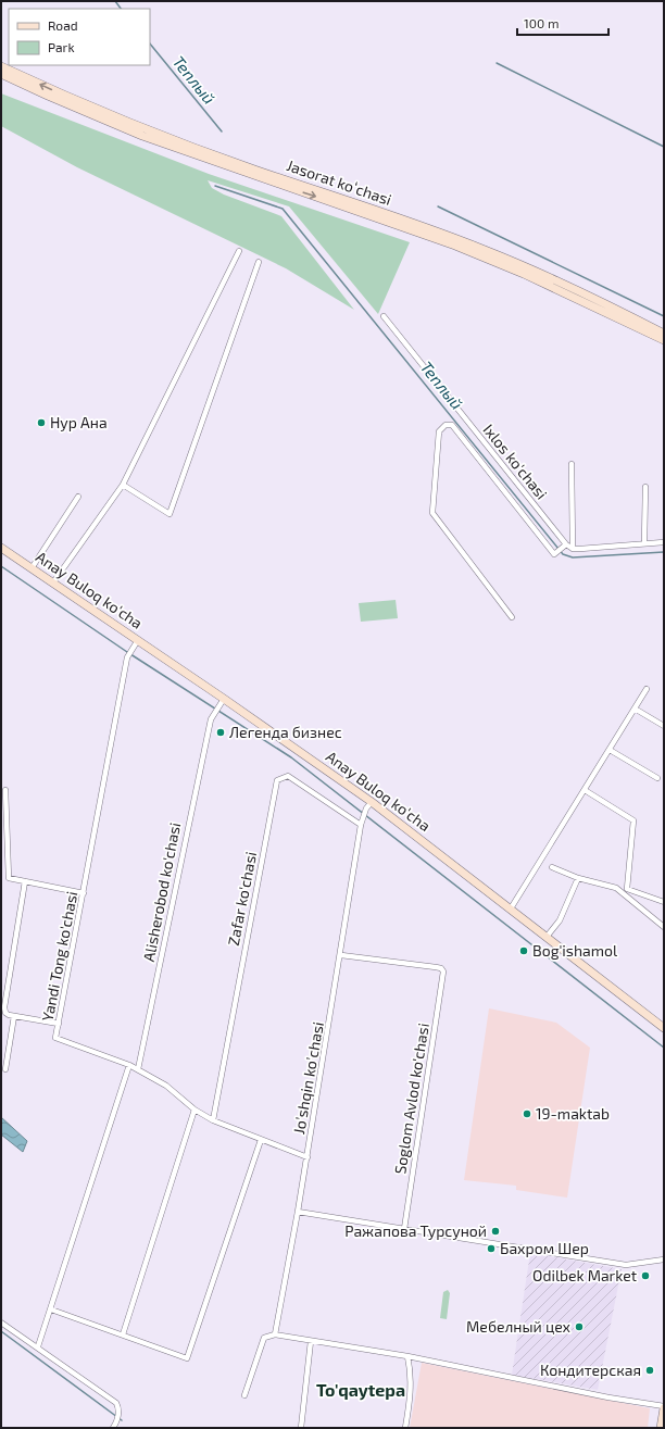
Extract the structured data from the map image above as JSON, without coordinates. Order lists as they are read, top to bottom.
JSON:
{
  "streets": {
    "main road": ["Jasorat koʻchasi", "Anay Buloq ko'cha"],
    "street": [
      "Ixlos ko'chasi",
      "Alisherobod ko'chasi",
      "Zafar ko'chasi",
      "Yandi Tong ko'chasi",
      "Joʼshqin koʼchasi",
      "Soglom Avlod ko'chasi"
    ]
  },
  "crossings": [
    ["Anay Buloq ko'cha", "Alisherobod ko'chasi"],
    ["Anay Buloq ko'cha", "Yandi Tong ko'chasi"],
    ["Anay Buloq ko'cha", "Joʼshqin koʼchasi"],
    ["Alisherobod ko'chasi", "Yandi Tong ko'chasi"],
    ["Zafar ko'chasi", "Yandi Tong ko'chasi"],
    ["Zafar ko'chasi", "Joʼshqin koʼchasi"],
    ["Yandi Tong ko'chasi", "Joʼshqin koʼchasi"],
    ["Joʼshqin koʼchasi", "Soglom Avlod ko'chasi"]
  ],
  "districts": ["To'qaytepa"],
  "water": ["Теплый"],
  "places": [
    "Нур Ана",
    "Легенда бизнес",
    "Bog'ishamol",
    "19-maktab",
    "Ражапова Турсуной",
    "Бахром Шер",
    "Odilbek Market",
    "Мебелный цех",
    "Кондитерская"
  ],
  "legend": ["Road", "Park"],
  "scale_bar": "100 m"
}
